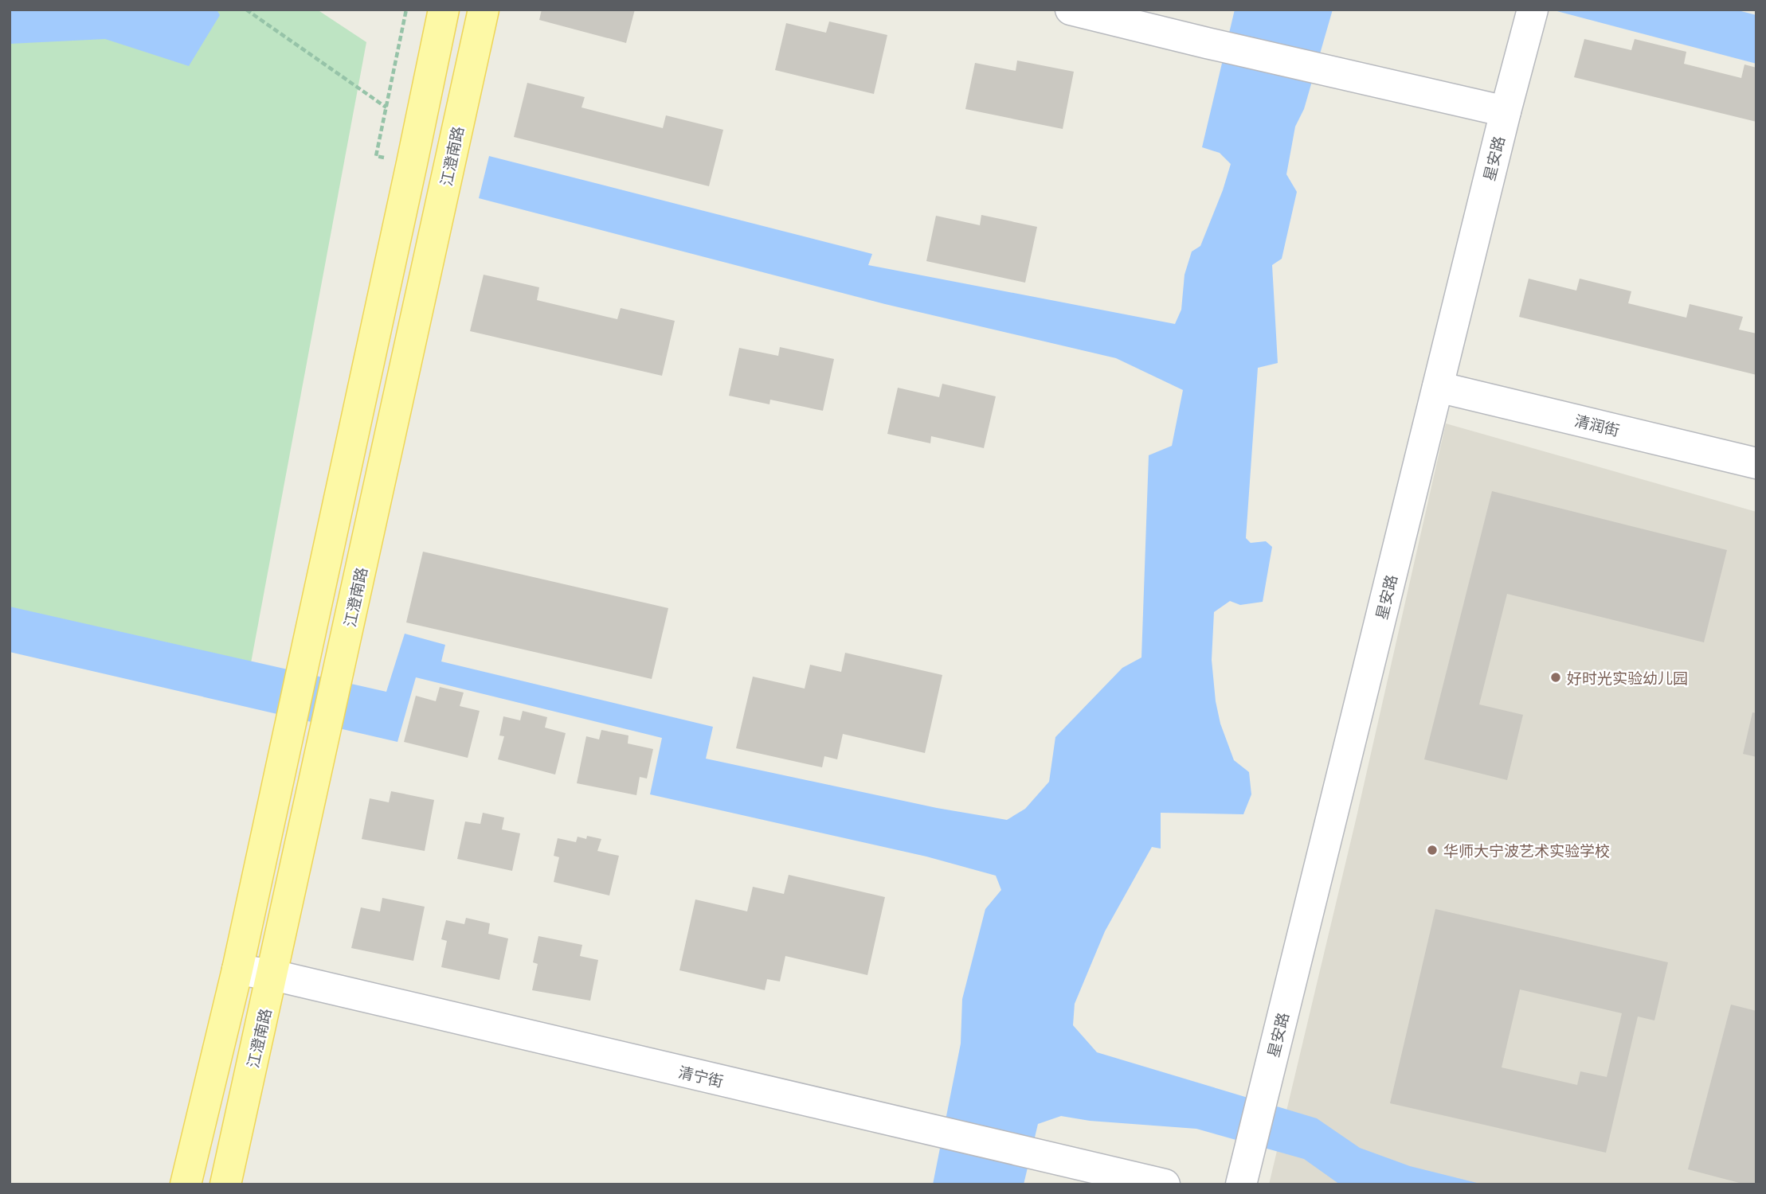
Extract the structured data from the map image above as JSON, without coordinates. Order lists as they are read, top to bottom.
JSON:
{
  "streets": {
    "main road": ["江澄南路"],
    "street": ["星安路", "清润街", "清宁街"]
  },
  "crossings": [
    ["江澄南路", "清宁街"],
    ["星安路", "清润街"]
  ],
  "places": ["好时光实验幼儿园", "华师大宁波艺术实验学校"]
}
